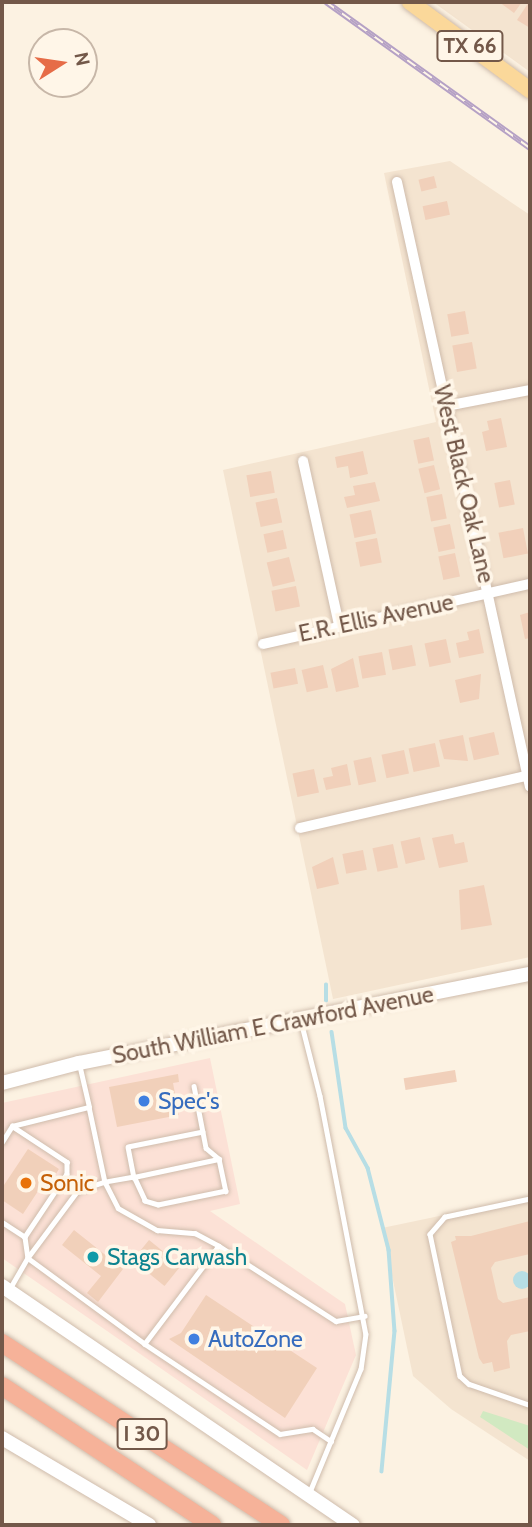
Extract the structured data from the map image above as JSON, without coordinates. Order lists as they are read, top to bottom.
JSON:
{
  "streets": {
    "highway": ["I 30"],
    "main road": ["TX 66", "South William E Crawford Avenue"],
    "street": ["West Black Oak Lane", "E.R. Ellis Avenue"]
  },
  "crossings": [
    ["West Black Oak Lane", "E.R. Ellis Avenue"]
  ],
  "places": [
    "Spec's",
    "Sonic",
    "Stags Carwash",
    "AutoZone"
  ],
  "north": "right"
}
